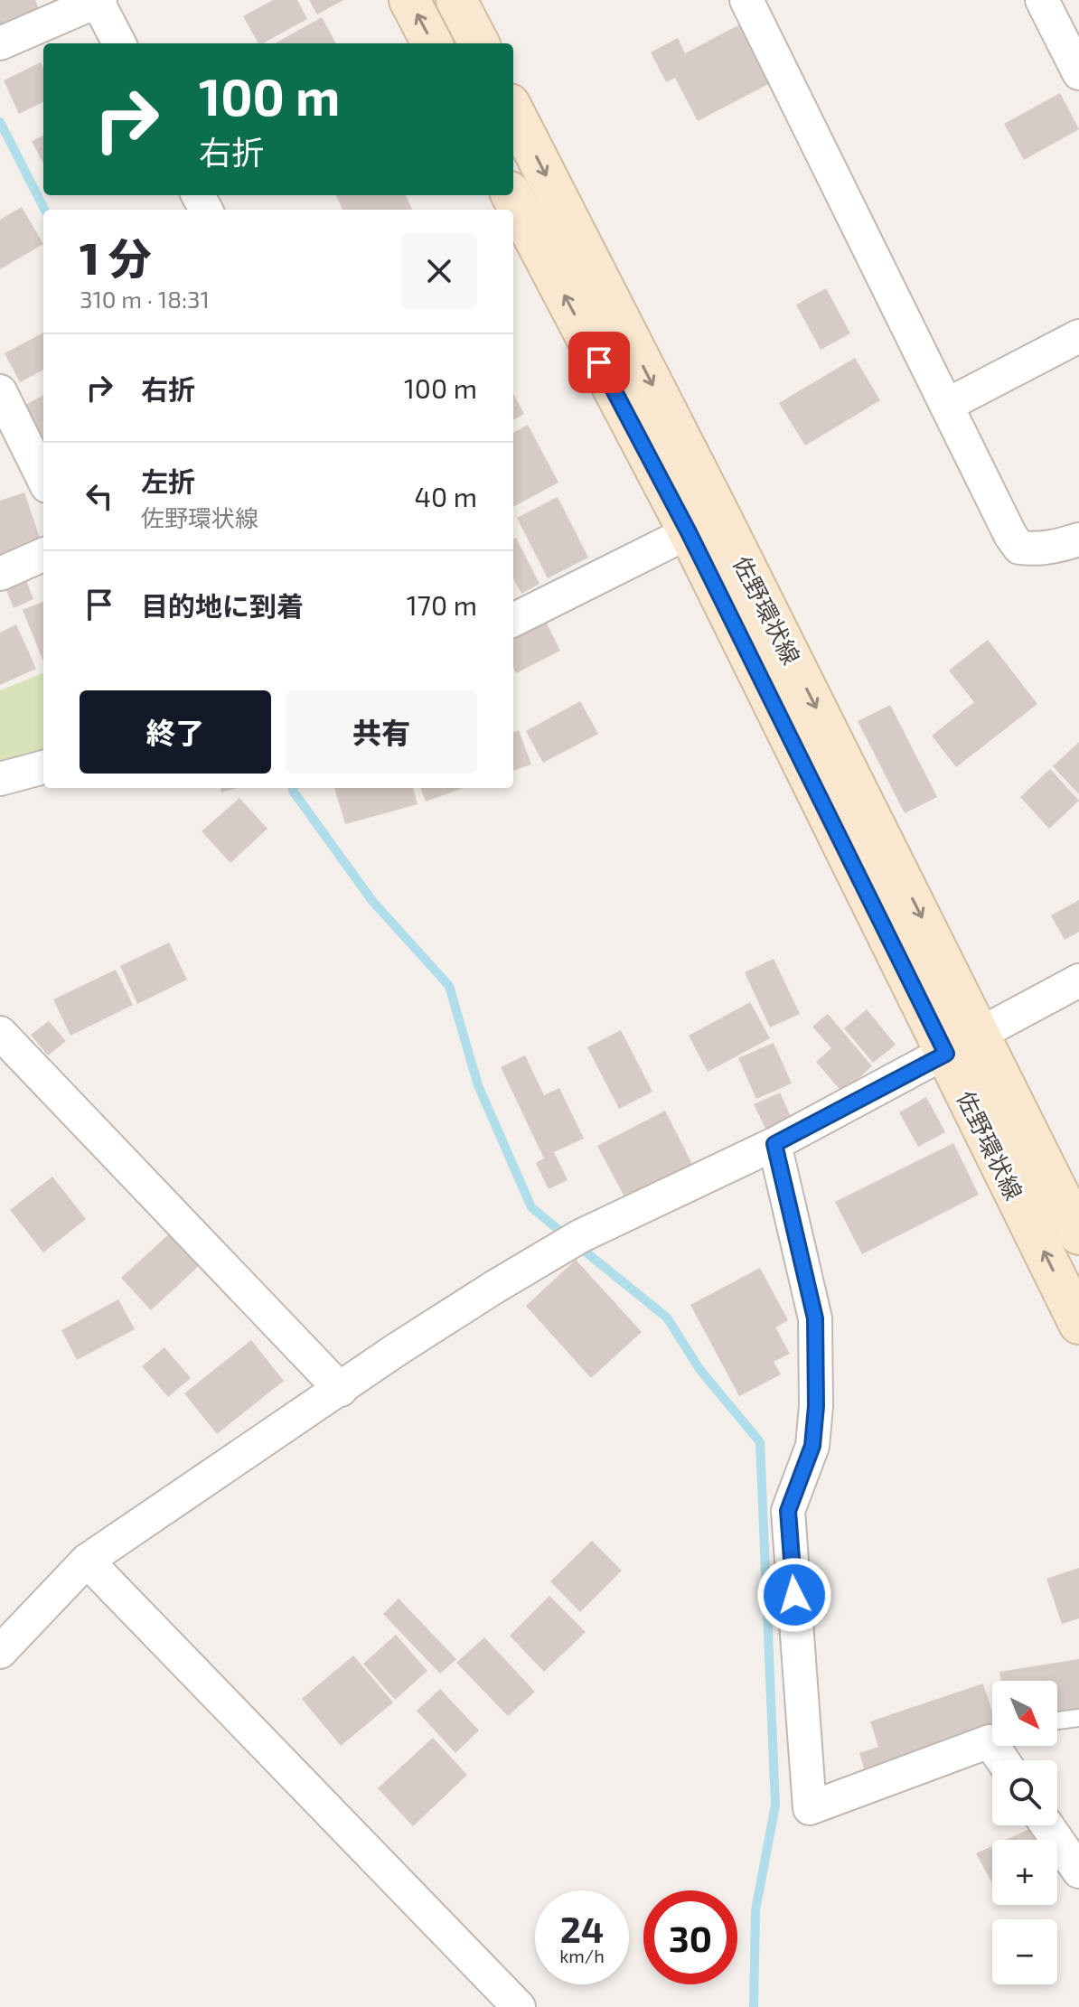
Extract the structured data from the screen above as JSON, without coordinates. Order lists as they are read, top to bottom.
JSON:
{
  "streets": {
    "main road": ["佐野環状線"]
  },
  "north": "bottom right",
  "page": {
    "turn": ["100 m", "右折"],
    "heading": ["1 分", "310 m · 18:31"],
    "list": [
      {
        "name": "右折",
        "value": "100 m"
      },
      {
        "name": "左折",
        "note": "佐野環状線",
        "value": "40 m"
      },
      {
        "name": "目的地に到着",
        "value": "170 m"
      }
    ],
    "buttons": ["終了", "共有"],
    "map_buttons": ["+", "−"],
    "speed": "24 km/h",
    "limit": "30"
  }
}
